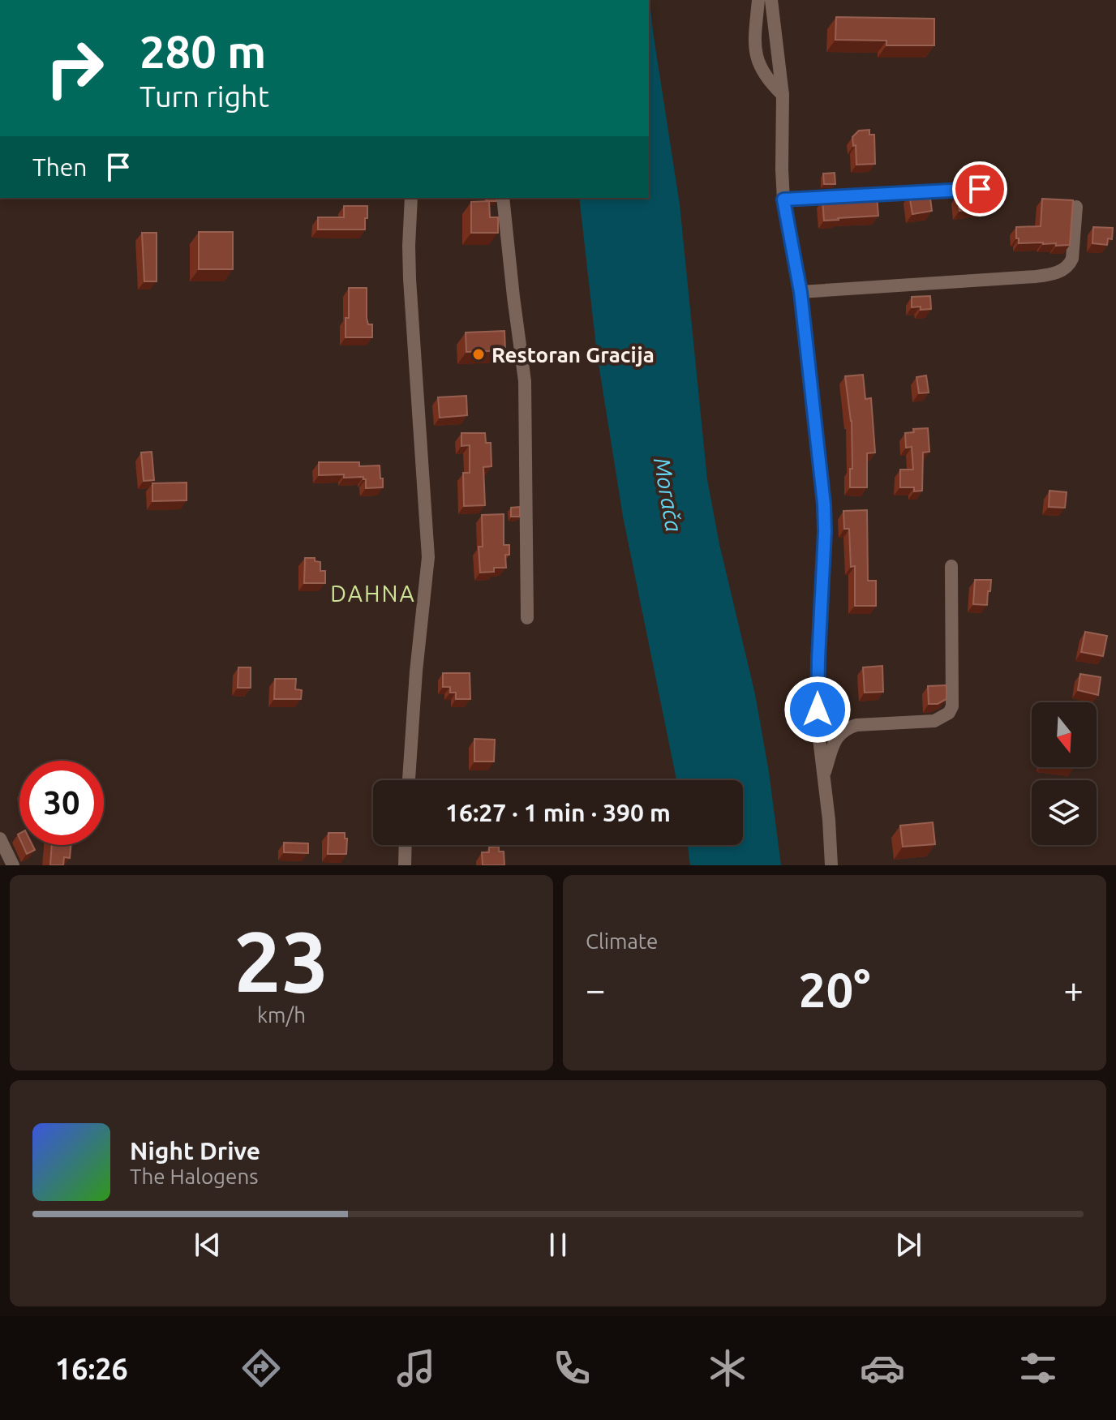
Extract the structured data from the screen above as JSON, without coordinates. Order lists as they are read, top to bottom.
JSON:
{
  "districts": ["DAHNA"],
  "water": ["Morača"],
  "places": ["Restoran Gracija"],
  "north": "bottom",
  "page": {
    "turn": ["280 m", "Turn right"],
    "then": "Then",
    "limit": "30",
    "trip": "16:27 · 1 min · 390 m",
    "tile": [
      ["23", "km/h"],
      "Climate"
    ],
    "heat": ["−", "20°", "+"],
    "song": ["Night Drive", "The Halogens"],
    "tabs": "16:26"
  }
}
